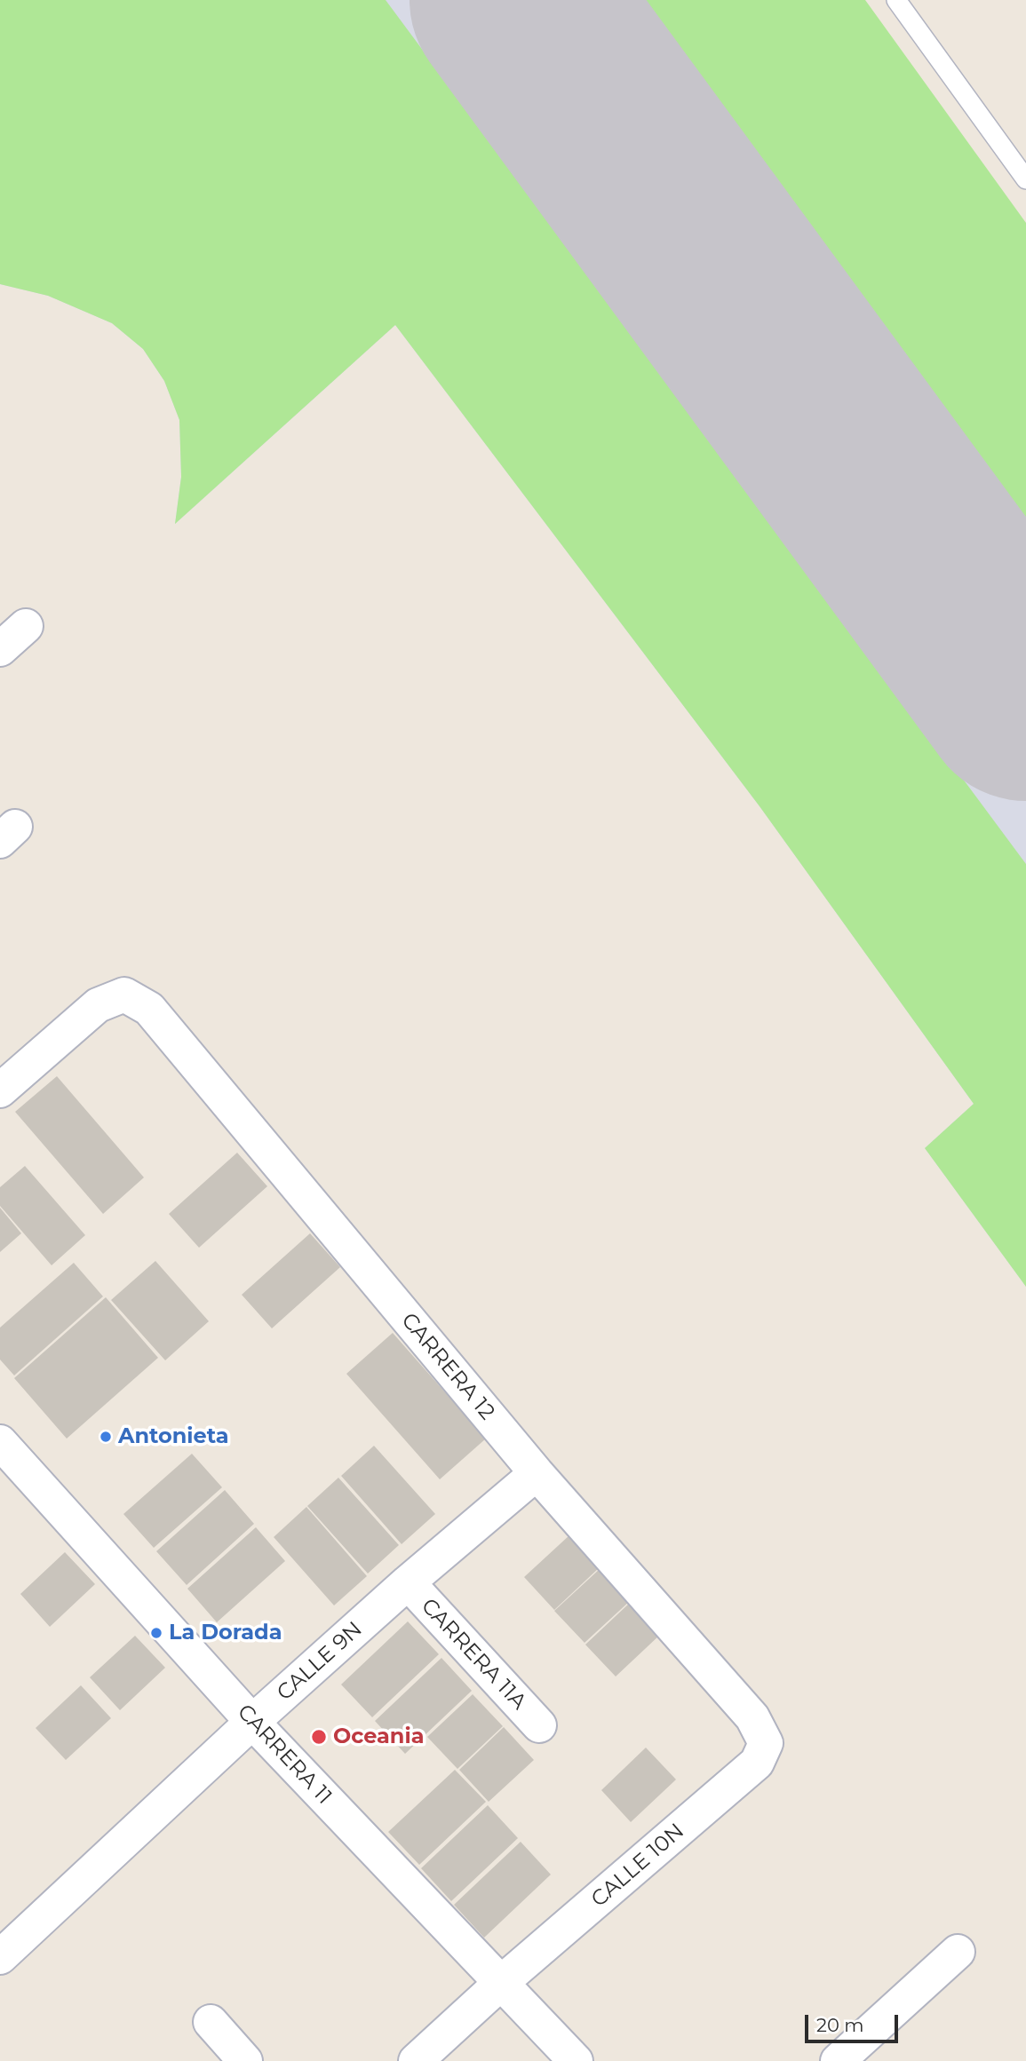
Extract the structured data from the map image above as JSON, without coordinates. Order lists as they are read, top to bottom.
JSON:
{
  "streets": {
    "street": [
      "CARRERA 12",
      "CARRERA 11A",
      "CALLE 9N",
      "CARRERA 11",
      "CALLE 10N"
    ]
  },
  "crossings": [
    ["CARRERA 12", "CALLE 9N"],
    ["CARRERA 12", "CALLE 10N"],
    ["CARRERA 11A", "CALLE 9N"],
    ["CALLE 9N", "CARRERA 11"],
    ["CARRERA 11", "CALLE 10N"]
  ],
  "places": ["Antonieta", "La Dorada", "Oceania"],
  "scale_bar": "20 m"
}
